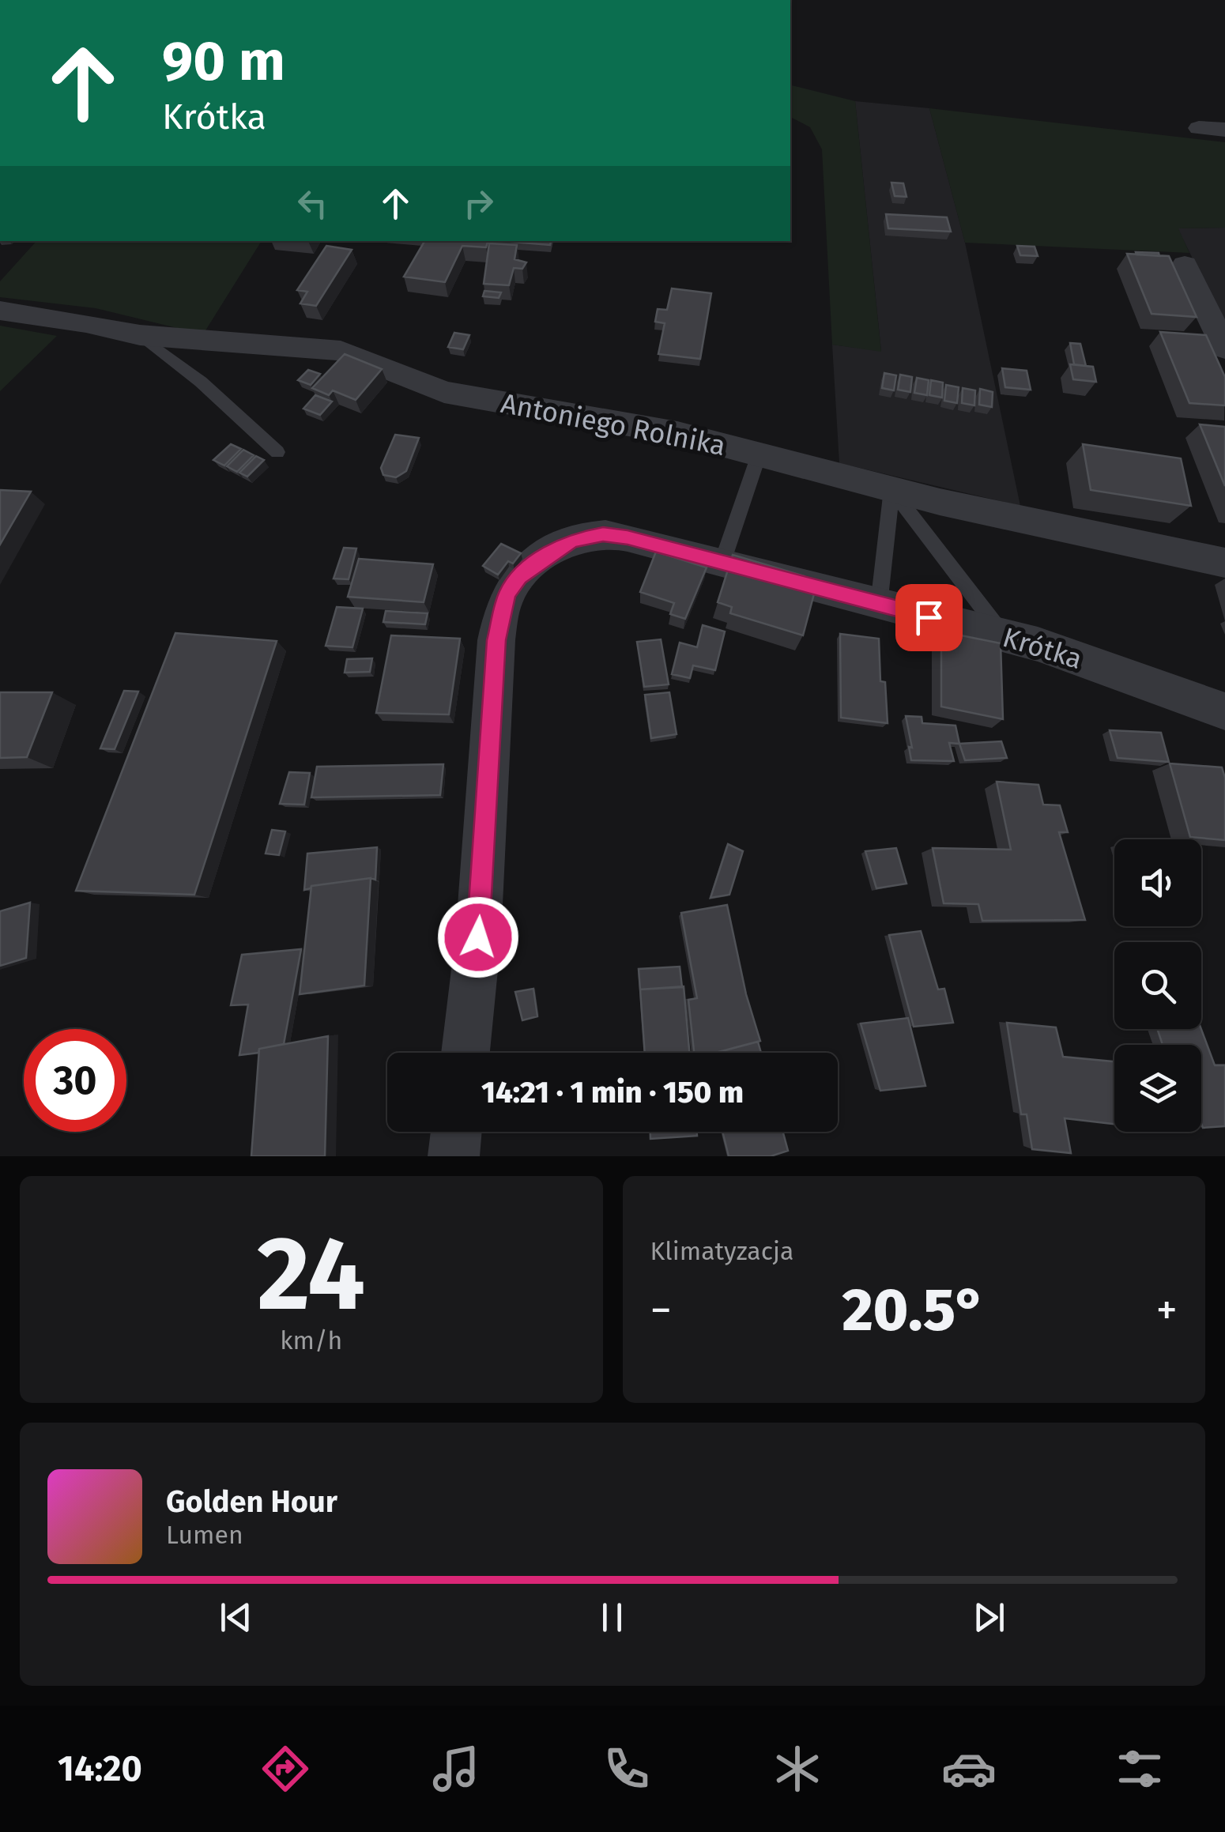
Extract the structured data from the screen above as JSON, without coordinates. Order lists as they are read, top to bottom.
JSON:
{
  "streets": {
    "street": ["Antoniego Rolnika", "Krótka"]
  },
  "page": {
    "turn": ["90 m", "Krótka"],
    "limit": "30",
    "trip": "14:21 · 1 min · 150 m",
    "tile": [
      ["24", "km/h"],
      "Klimatyzacja"
    ],
    "heat": ["−", "20.5°", "+"],
    "song": ["Golden Hour", "Lumen"],
    "tabs": "14:20"
  }
}
